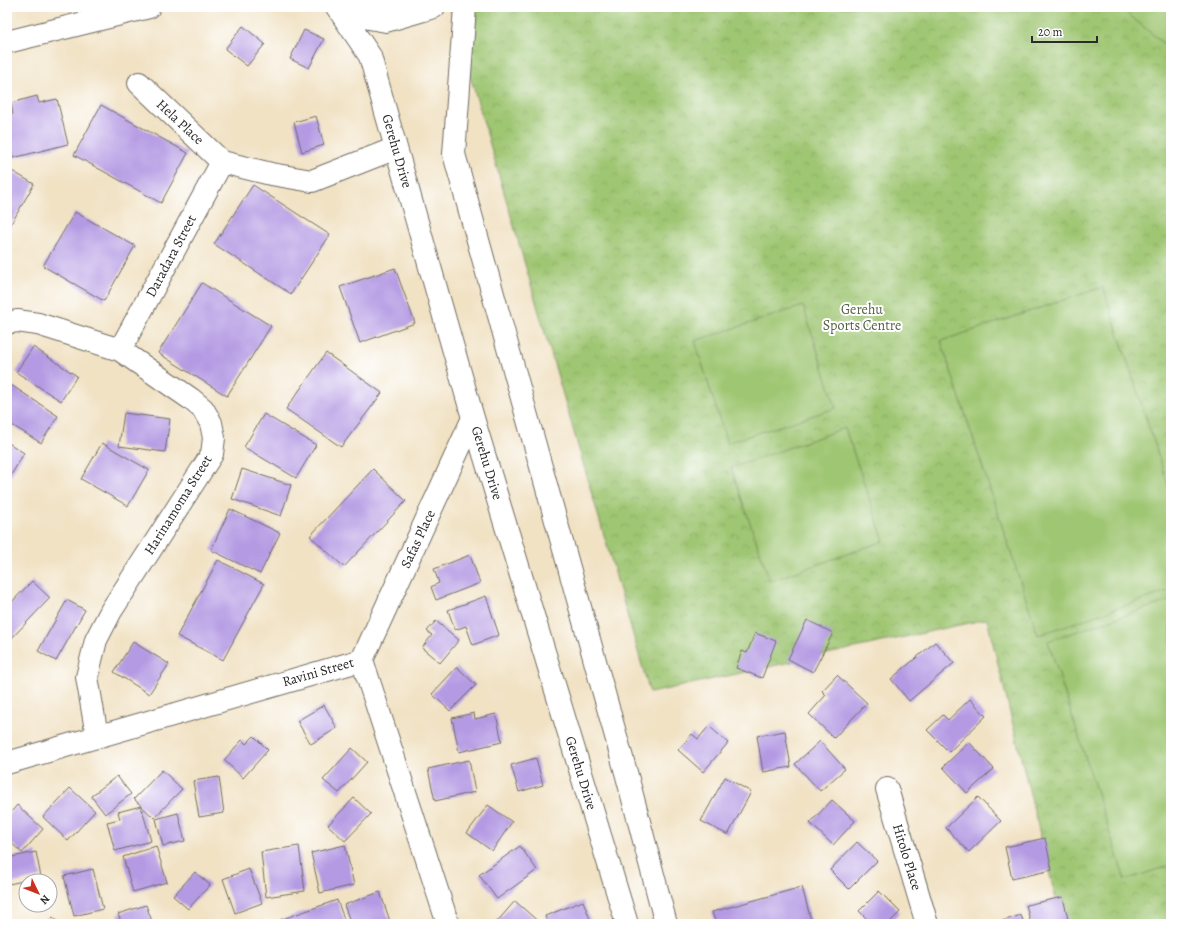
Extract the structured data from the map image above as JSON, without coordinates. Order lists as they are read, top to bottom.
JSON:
{
  "streets": {
    "street": [
      "Hela Place",
      "Gerehu Drive",
      "Daradara Street",
      "Harinamoma Street",
      "Safas Place",
      "Ravini Street",
      "Hitolo Place"
    ]
  },
  "crossings": [
    ["Hela Place", "Daradara Street"],
    ["Gerehu Drive", "Safas Place"],
    ["Daradara Street", "Harinamoma Street"],
    ["Harinamoma Street", "Ravini Street"],
    ["Safas Place", "Ravini Street"]
  ],
  "parks": ["Gerehu Sports Centre"],
  "scale_bar": "20 m",
  "north": "bottom right"
}
